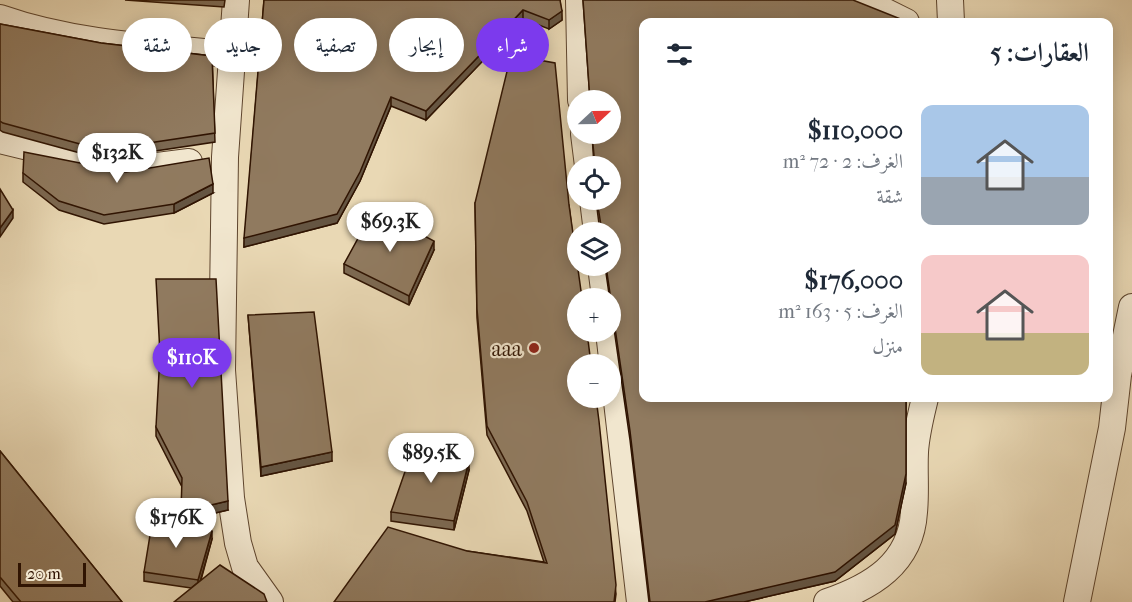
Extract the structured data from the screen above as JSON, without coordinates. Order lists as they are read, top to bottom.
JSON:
{
  "places": ["aaa"],
  "scale_bar": "20 m",
  "north": "right",
  "page": {
    "chip": [
      "شراء",
      "إيجار",
      "تصفية",
      "جديد",
      "شقة"
    ],
    "heading": "العقارات: 5",
    "map_buttons": ["+", "−"],
    "list": [
      {
        "name": "$110,000",
        "note": "الغرف: 2 · 72 m² · شقة"
      },
      {
        "name": "$176,000",
        "note": "الغرف: 5 · 163 m² · منزل"
      }
    ],
    "price": [
      "$132K",
      "$69.3K",
      "$110K",
      "$89.5K",
      "$176K"
    ],
    "scale": "20 m"
  }
}
